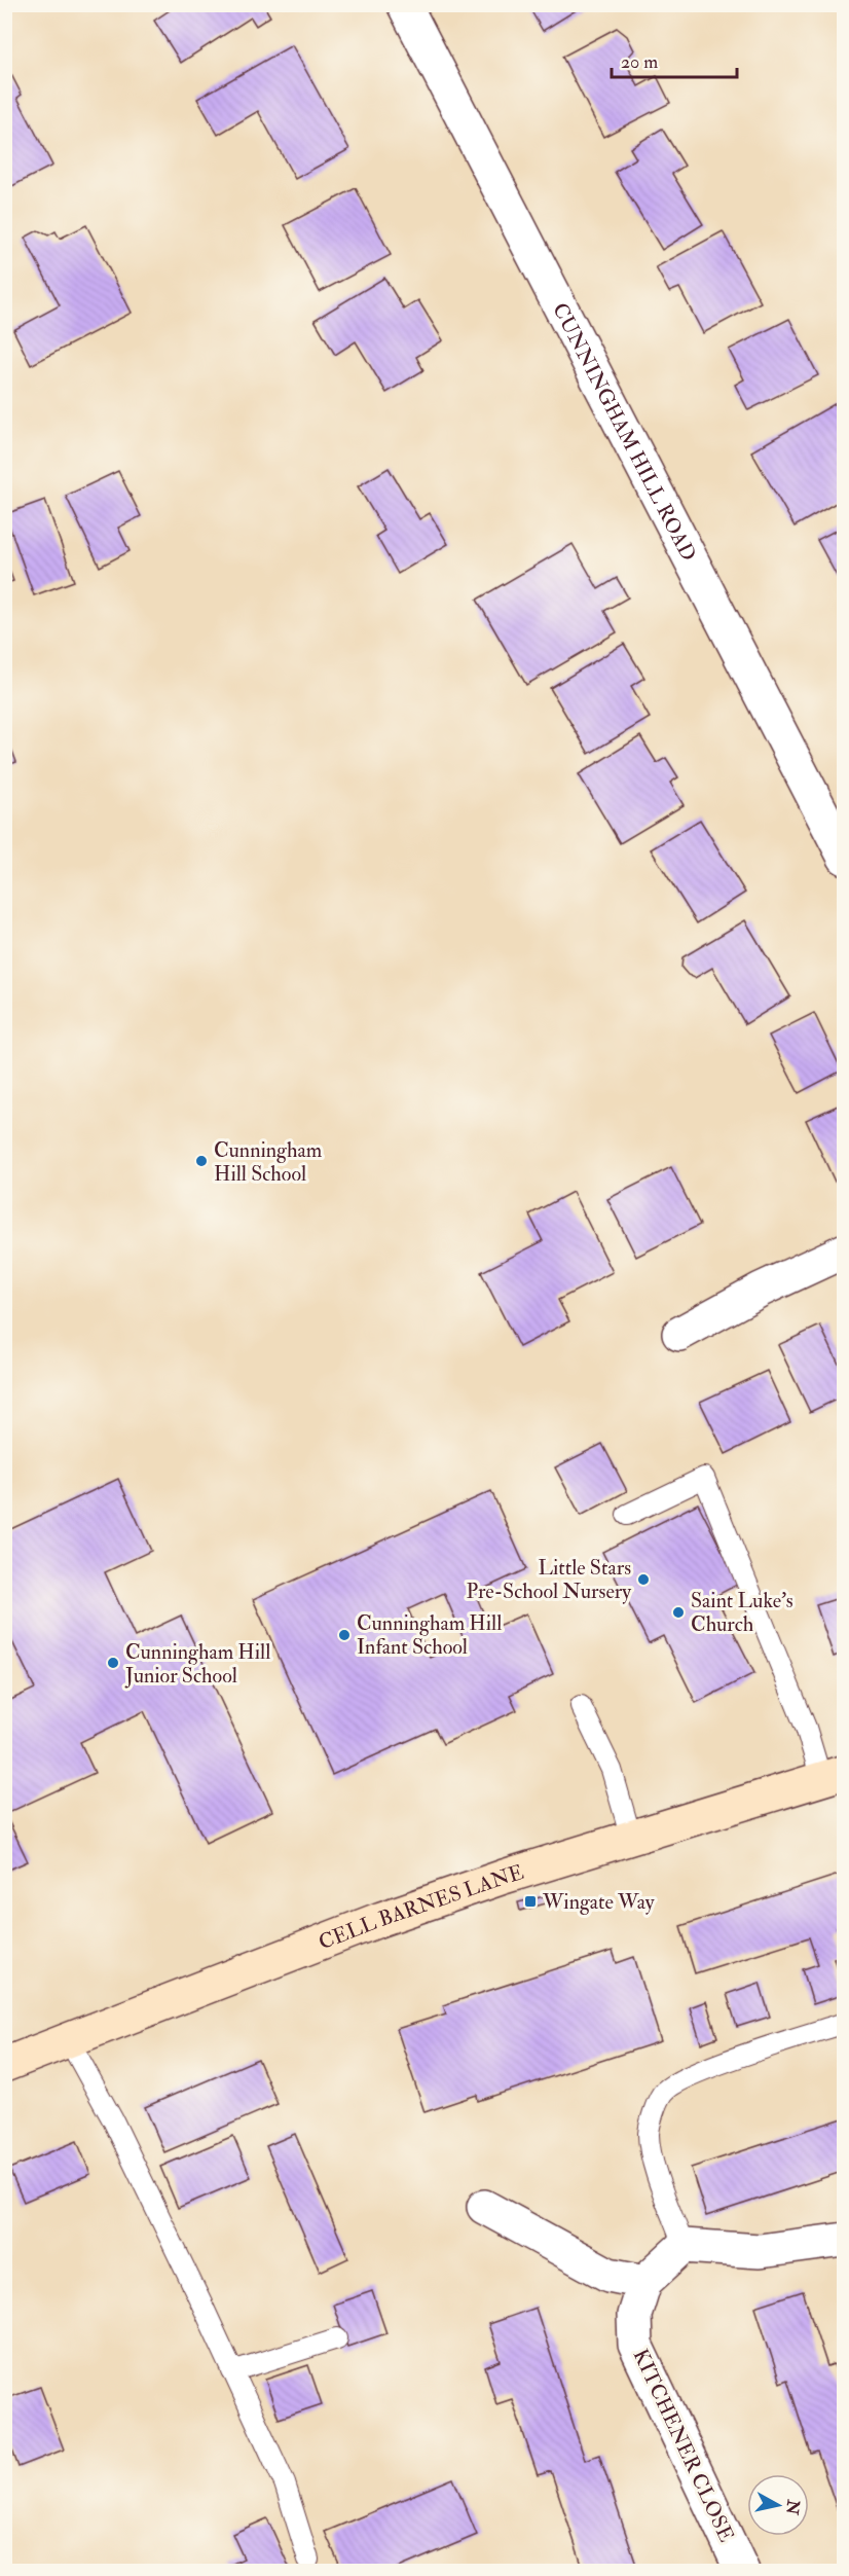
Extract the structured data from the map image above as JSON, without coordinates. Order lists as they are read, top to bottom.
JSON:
{
  "streets": {
    "street": ["CUNNINGHAM HILL ROAD", "CELL BARNES LANE", "KITCHENER CLOSE"]
  },
  "places": {
    "other": [
      "Cunningham Hill School",
      "Little Stars Pre-School Nursery",
      "Saint Luke's Church",
      "Cunningham Hill Infant School",
      "Cunningham Hill Junior School"
    ],
    "transit": ["Wingate Way"]
  },
  "scale_bar": "20 m",
  "north": "right"
}
